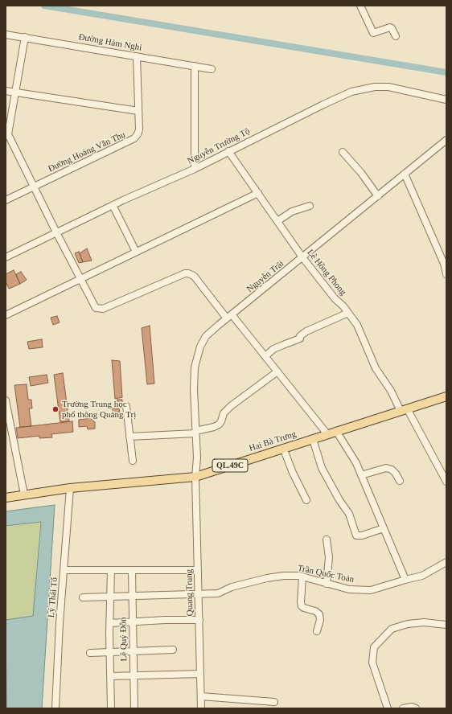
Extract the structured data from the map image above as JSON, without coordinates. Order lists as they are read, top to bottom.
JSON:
{
  "streets": {
    "main road": ["Hai Bà Trưng", "QL.49C"],
    "street": [
      "Đường Hàm Nghi",
      "Nguyễn Trường Tộ",
      "Đường Hoàng Văn Thụ",
      "Lê Hồng Phong",
      "Nguyễn Trãi",
      "Trần Quốc Toản",
      "Quang Trung",
      "Lý Thái Tổ",
      "Lê Quý Đôn"
    ]
  },
  "crossings": [
    ["Đường Hàm Nghi", "Đường Hoàng Văn Thụ"],
    ["Nguyễn Trường Tộ", "Lê Hồng Phong"],
    ["Lê Hồng Phong", "Nguyễn Trãi"],
    ["Lê Hồng Phong", "Hai Bà Trưng"],
    ["Nguyễn Trãi", "Hai Bà Trưng"],
    ["Nguyễn Trãi", "Quang Trung"],
    ["Hai Bà Trưng", "Quang Trung"],
    ["Hai Bà Trưng", "Lý Thái Tổ"],
    ["Trần Quốc Toản", "Quang Trung"],
    ["Trần Quốc Toản", "Lê Quý Đôn"]
  ],
  "places": ["Trường Trung học phổ thông Quảng Trị"]
}
